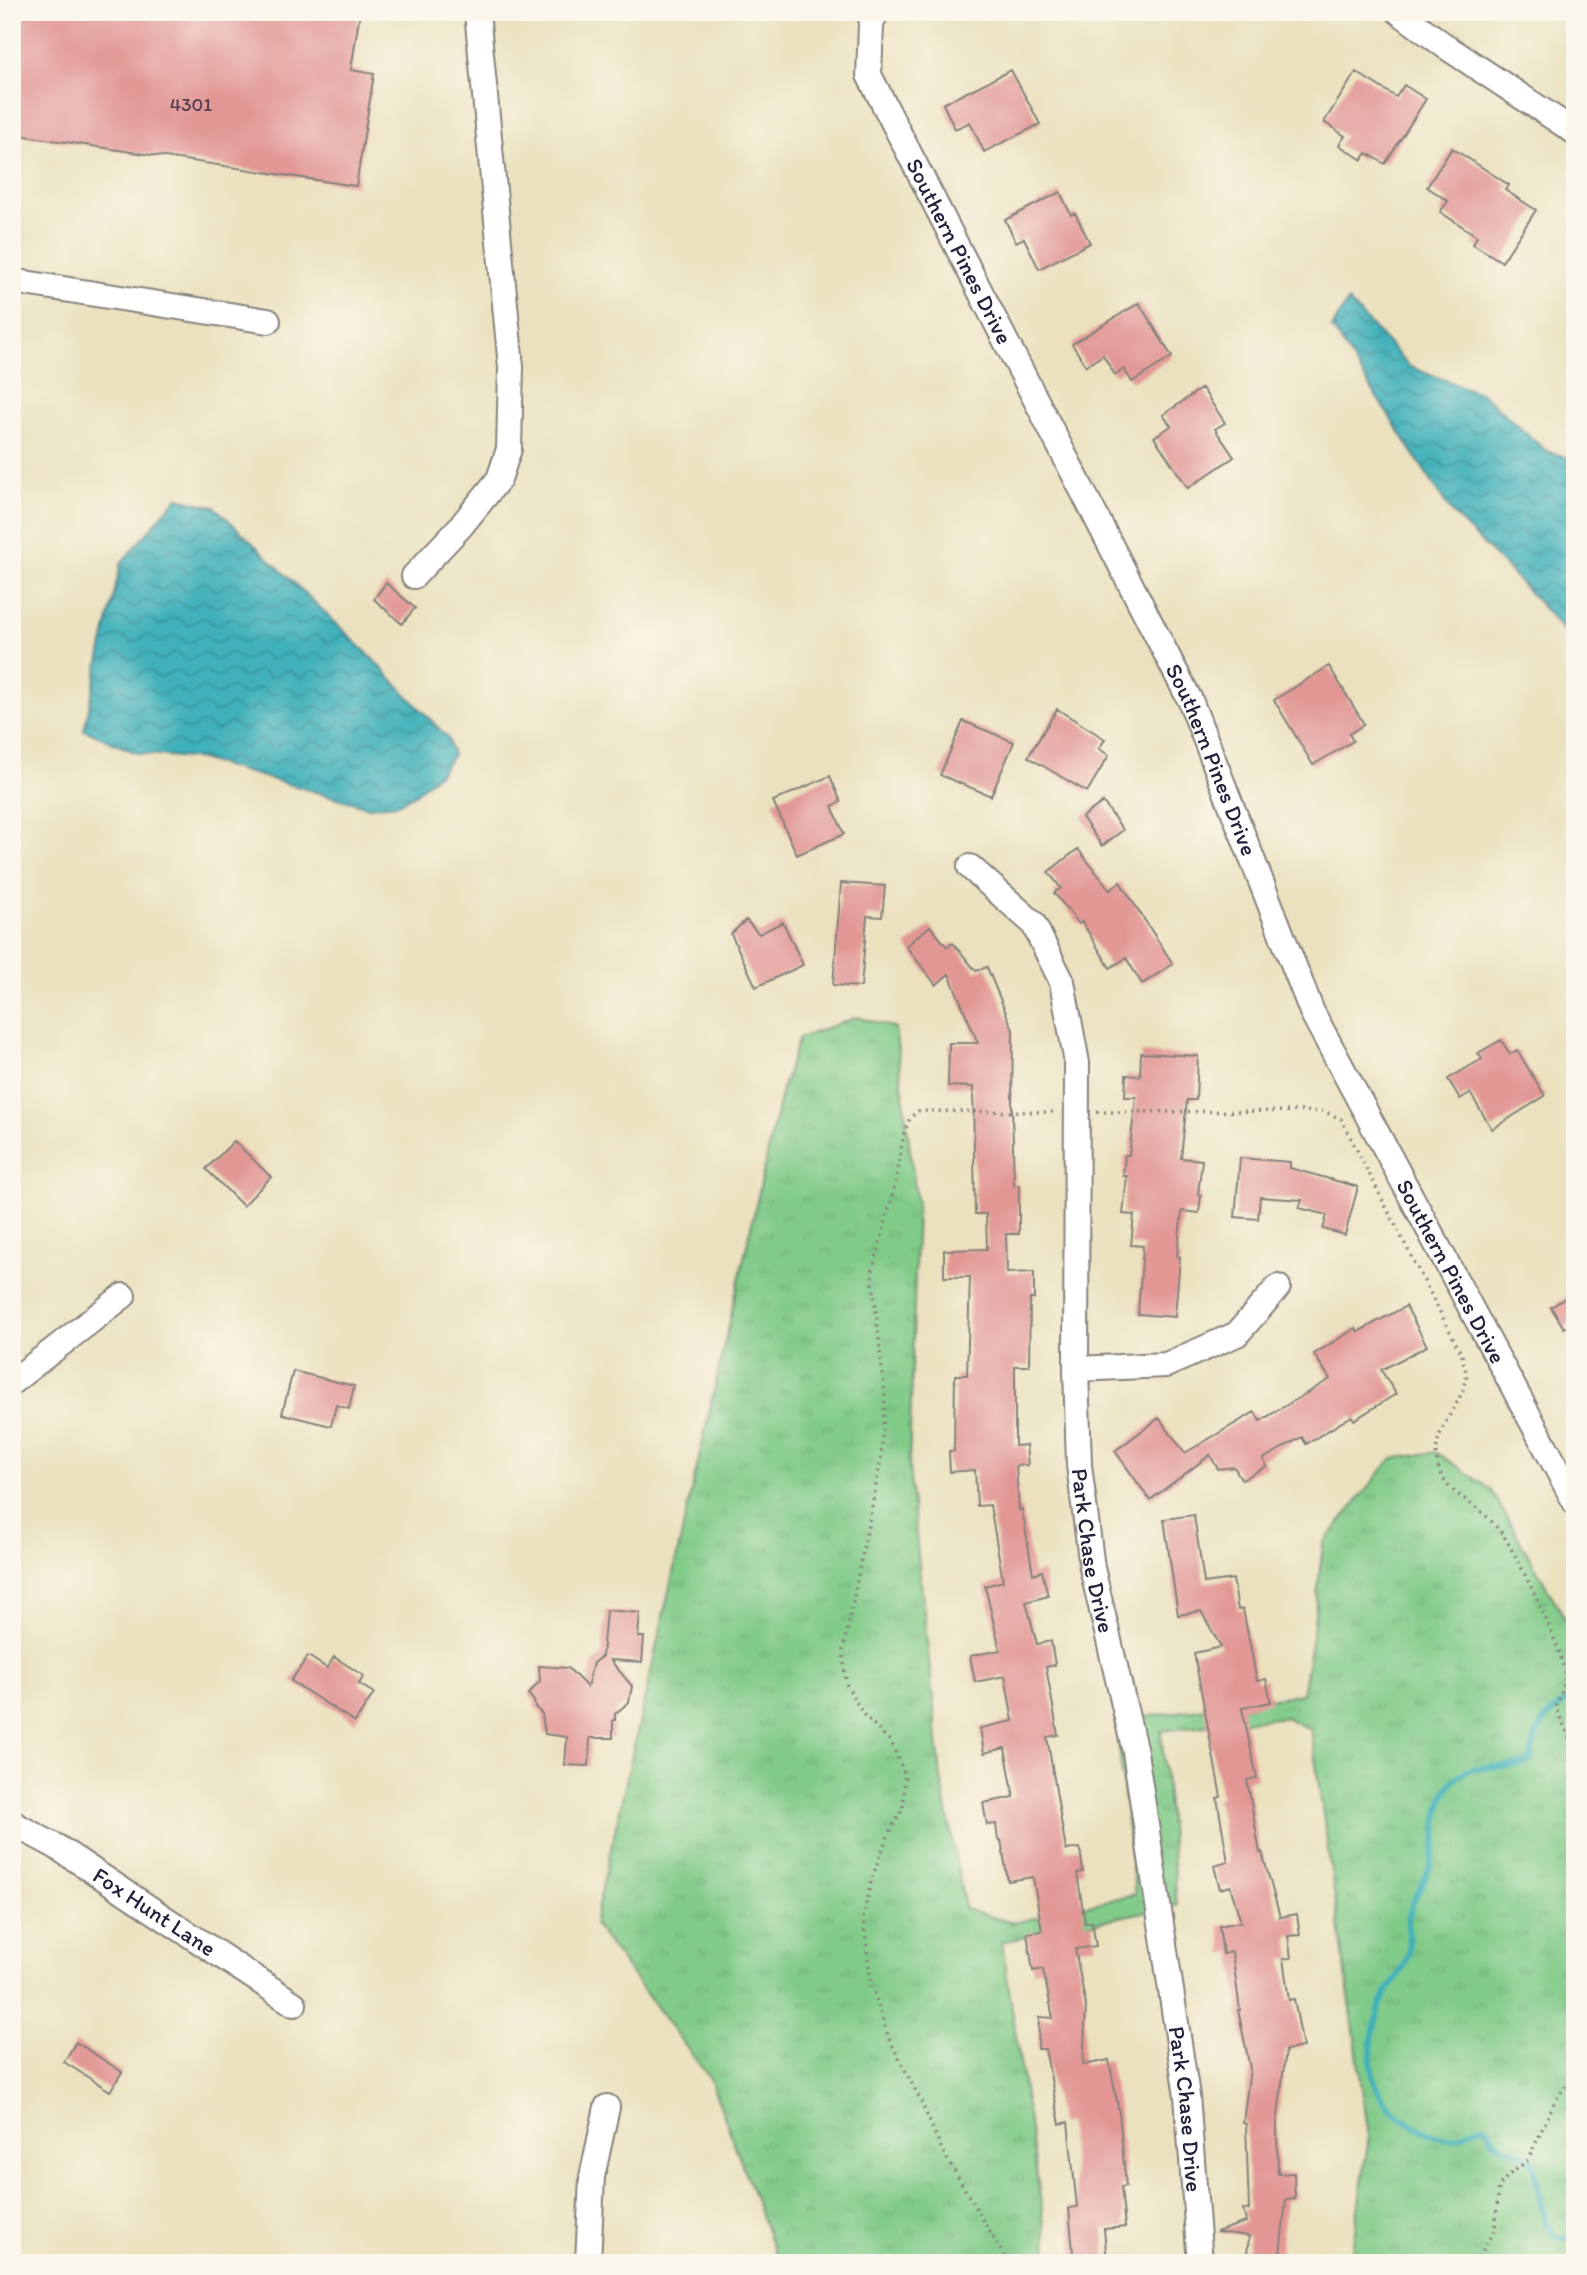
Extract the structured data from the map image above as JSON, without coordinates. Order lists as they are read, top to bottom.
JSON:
{
  "streets": {
    "street": ["Southern Pines Drive", "Park Chase Drive", "Fox Hunt Lane"]
  },
  "house_numbers": ["4301"]
}
